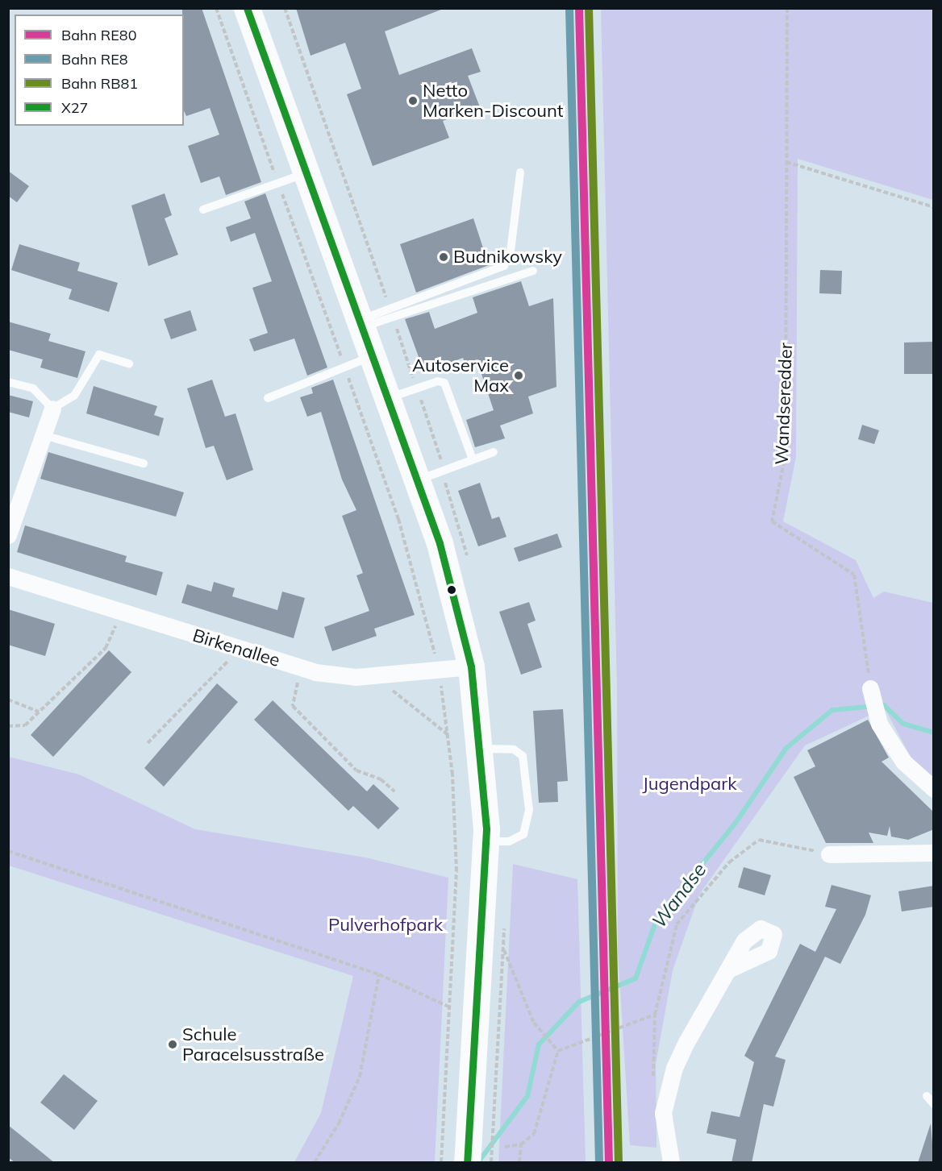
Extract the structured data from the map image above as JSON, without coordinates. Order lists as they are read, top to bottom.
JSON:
{
  "streets": {
    "street": ["Birkenallee"],
    "path": ["Wandseredder"]
  },
  "water": ["Wandse"],
  "parks": ["Jugendpark", "Pulverhofpark"],
  "places": [
    "Netto Marken-Discount",
    "Budnikowsky",
    "Autoservice Max",
    "Schule Paracelsusstraße"
  ],
  "lines": [
    "rail line RE80",
    "rail line RE8",
    "rail line RB81",
    "transit line X27"
  ],
  "legend": [
    "Bahn RE80",
    "Bahn RE8",
    "Bahn RB81",
    "X27"
  ]
}
